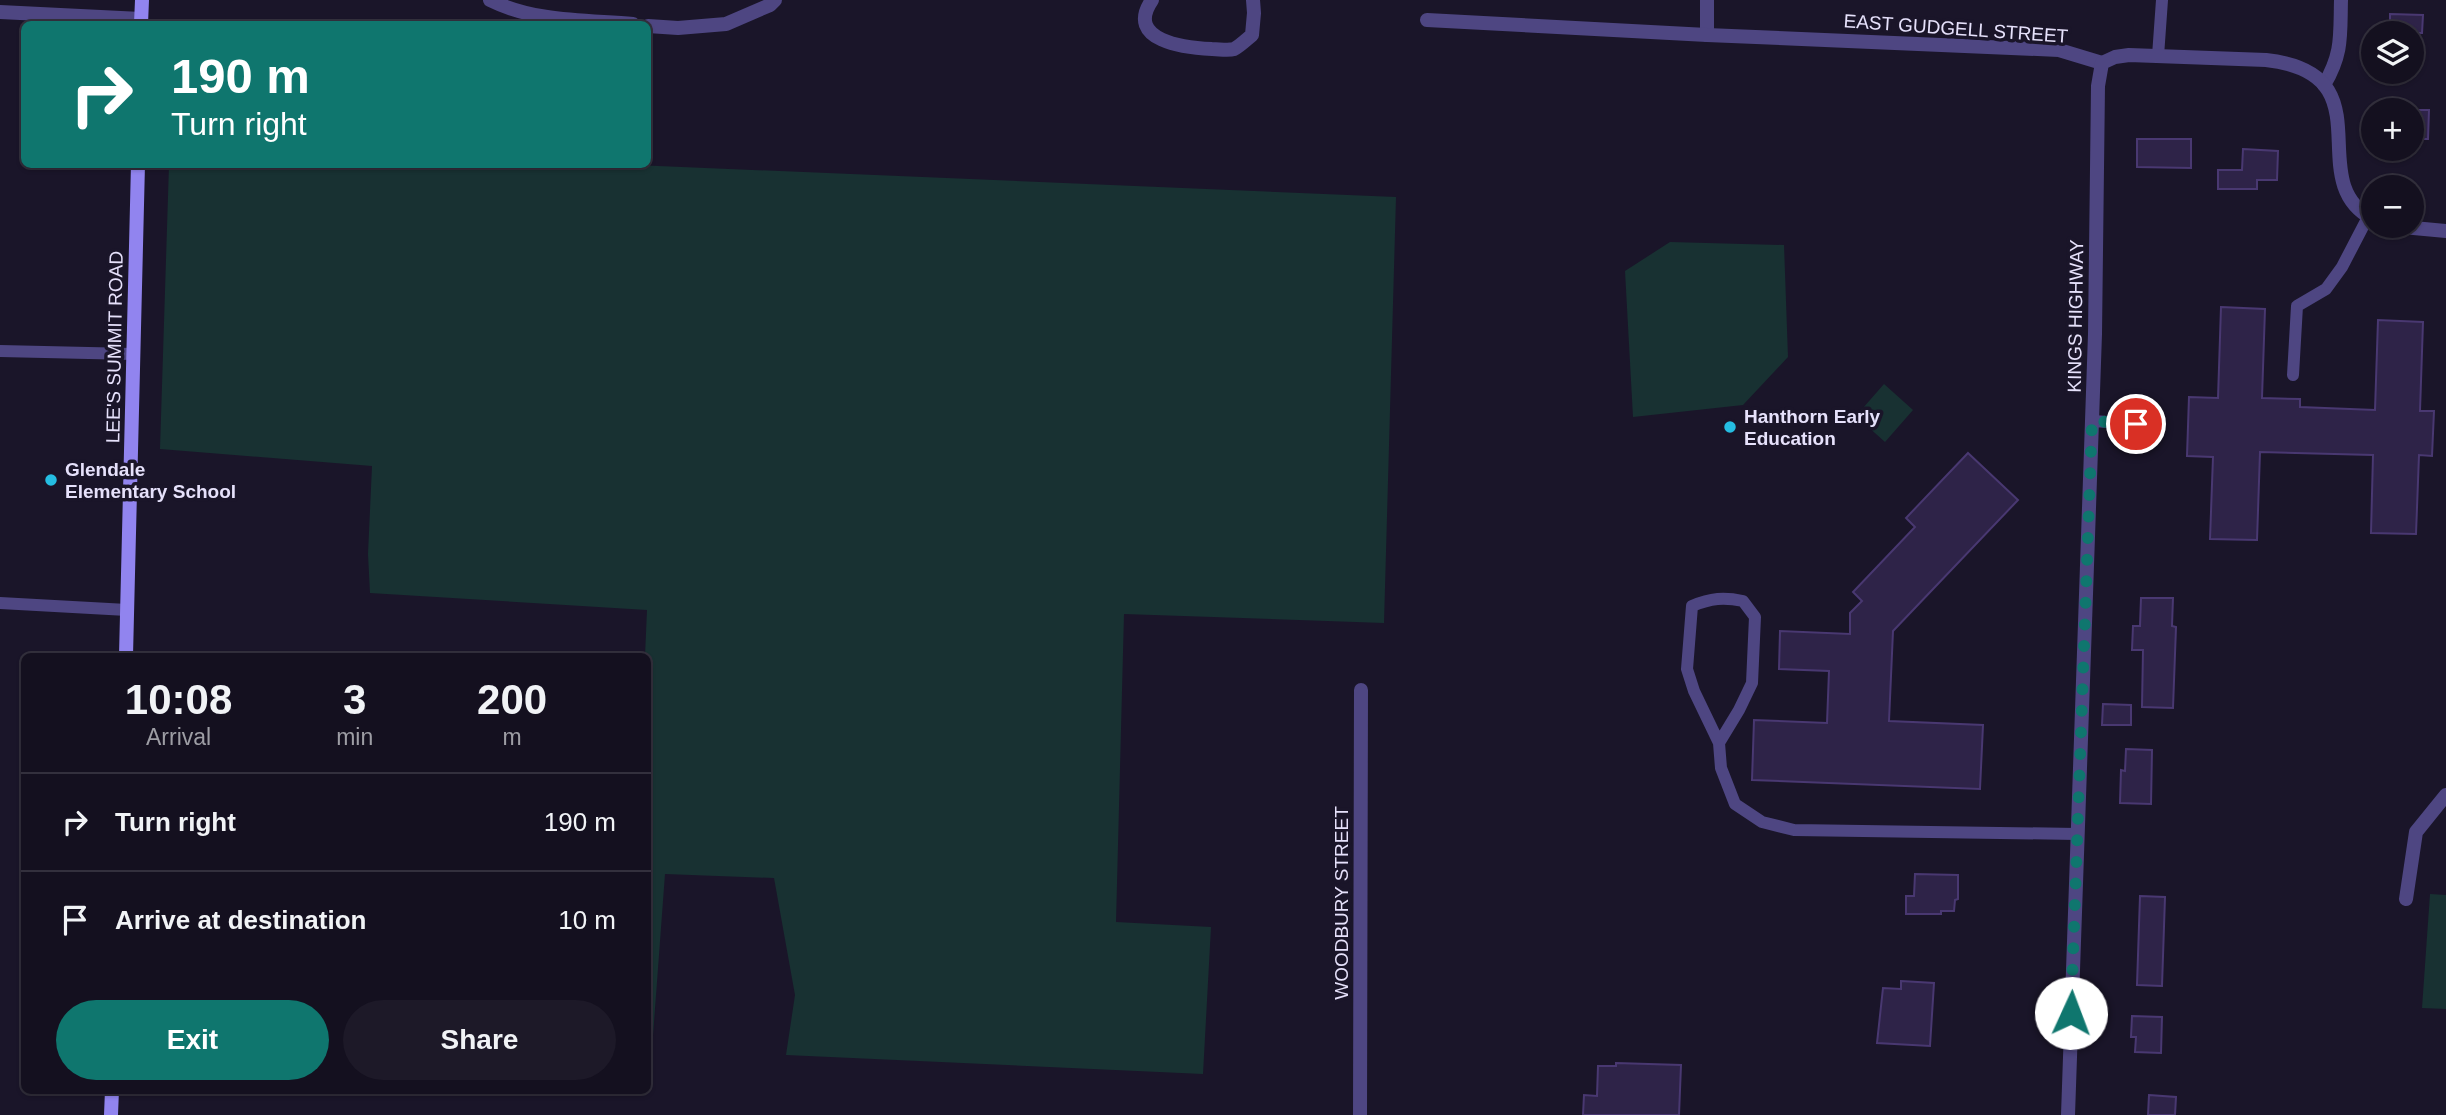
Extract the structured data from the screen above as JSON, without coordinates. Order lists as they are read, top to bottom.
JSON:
{
  "streets": {
    "main road": ["LEE'S SUMMIT ROAD"],
    "street": ["EAST GUDGELL STREET", "KINGS HIGHWAY", "WOODBURY STREET"]
  },
  "crossings": [
    ["EAST GUDGELL STREET", "KINGS HIGHWAY"]
  ],
  "places": ["Hanthorn Early Education", "Glendale Elementary School"],
  "page": {
    "map_buttons": ["+", "−"],
    "turn": ["190 m", "Turn right"],
    "eta": [
      "10:08",
      "Arrival",
      "3",
      "min",
      "200",
      "m"
    ],
    "list": [
      {
        "name": "Turn right",
        "value": "190 m"
      },
      {
        "name": "Arrive at destination",
        "value": "10 m"
      }
    ],
    "buttons": ["Exit", "Share"]
  }
}
